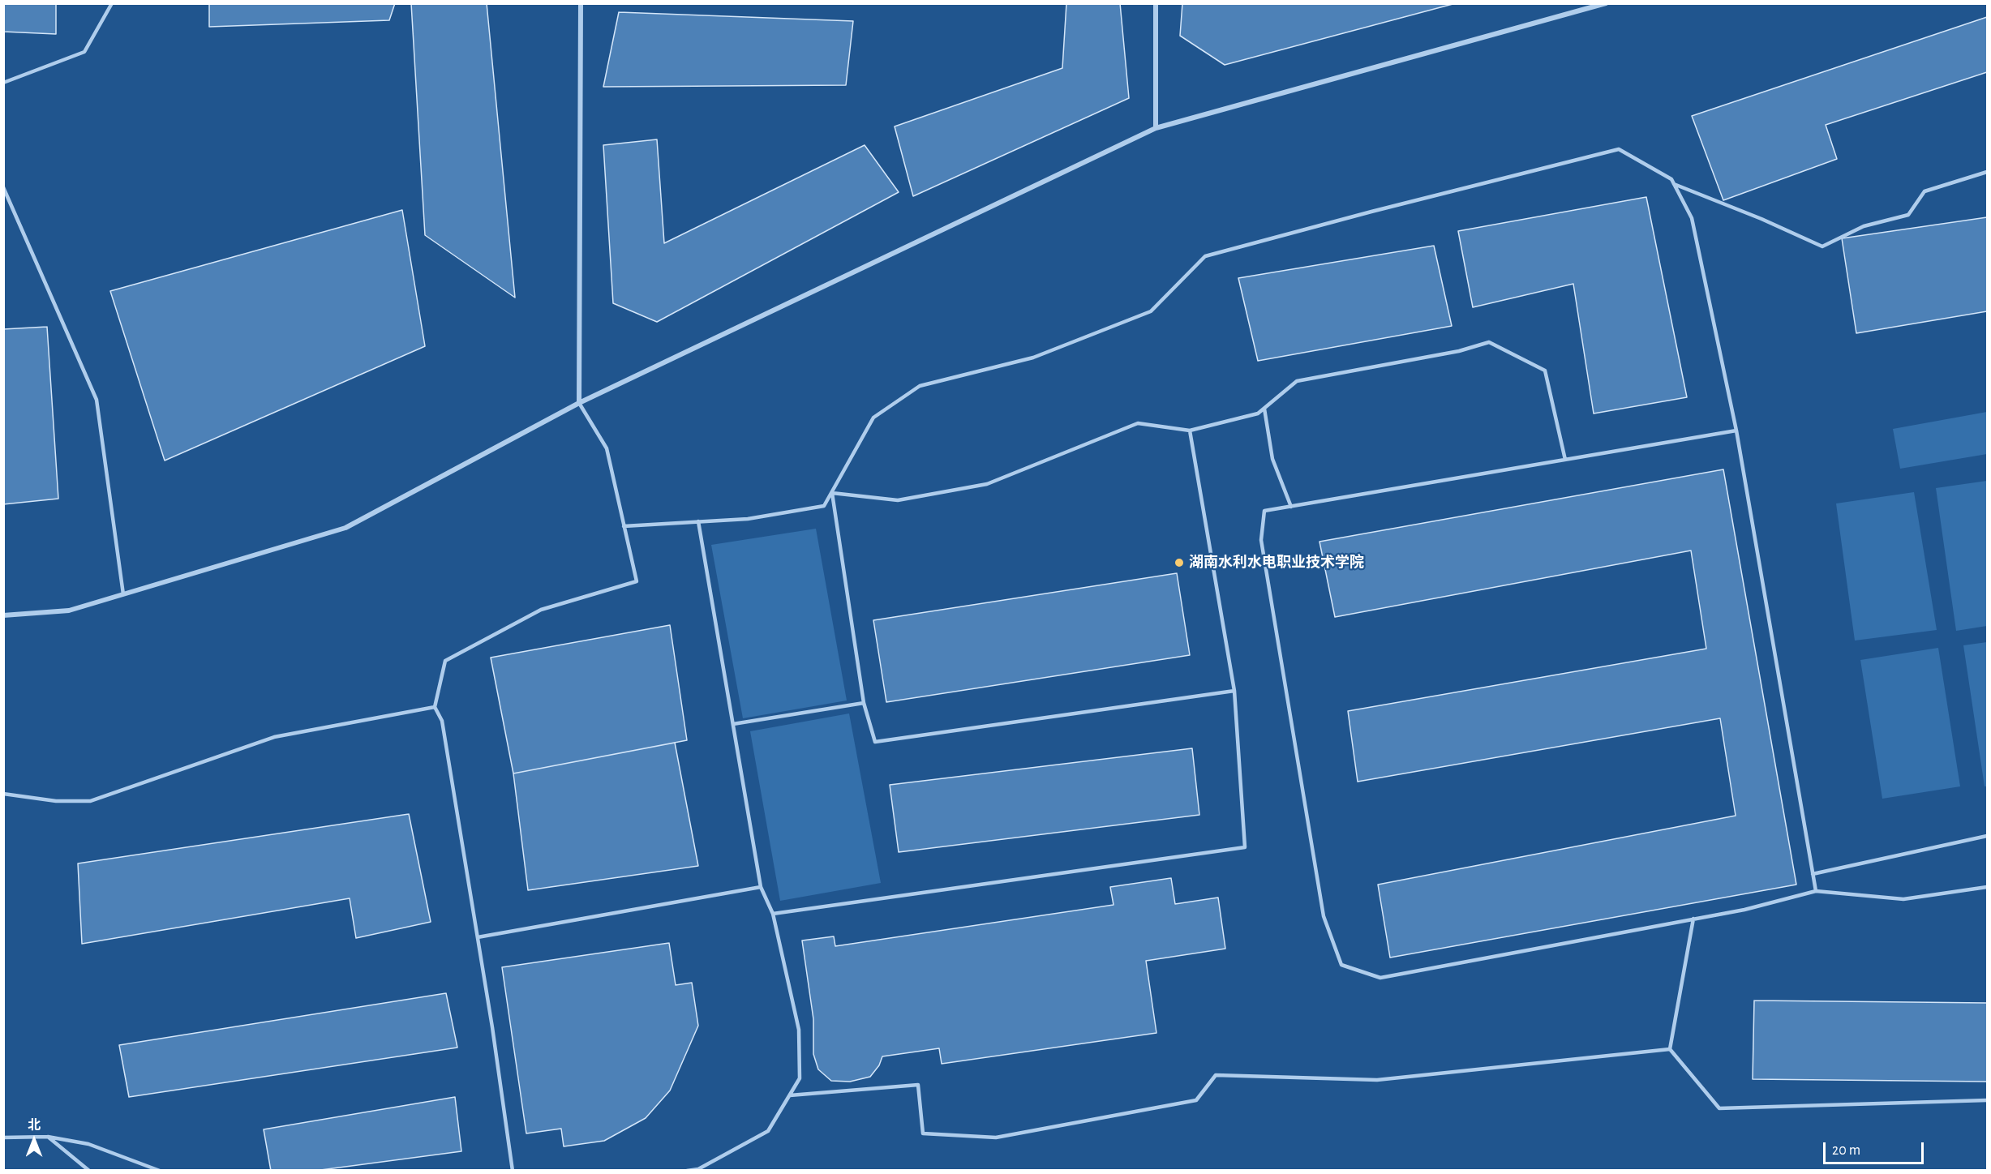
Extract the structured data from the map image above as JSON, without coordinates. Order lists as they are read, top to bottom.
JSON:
{
  "places": ["湖南水利水电职业技术学院"],
  "scale_bar": "20 m",
  "north": "top"
}
